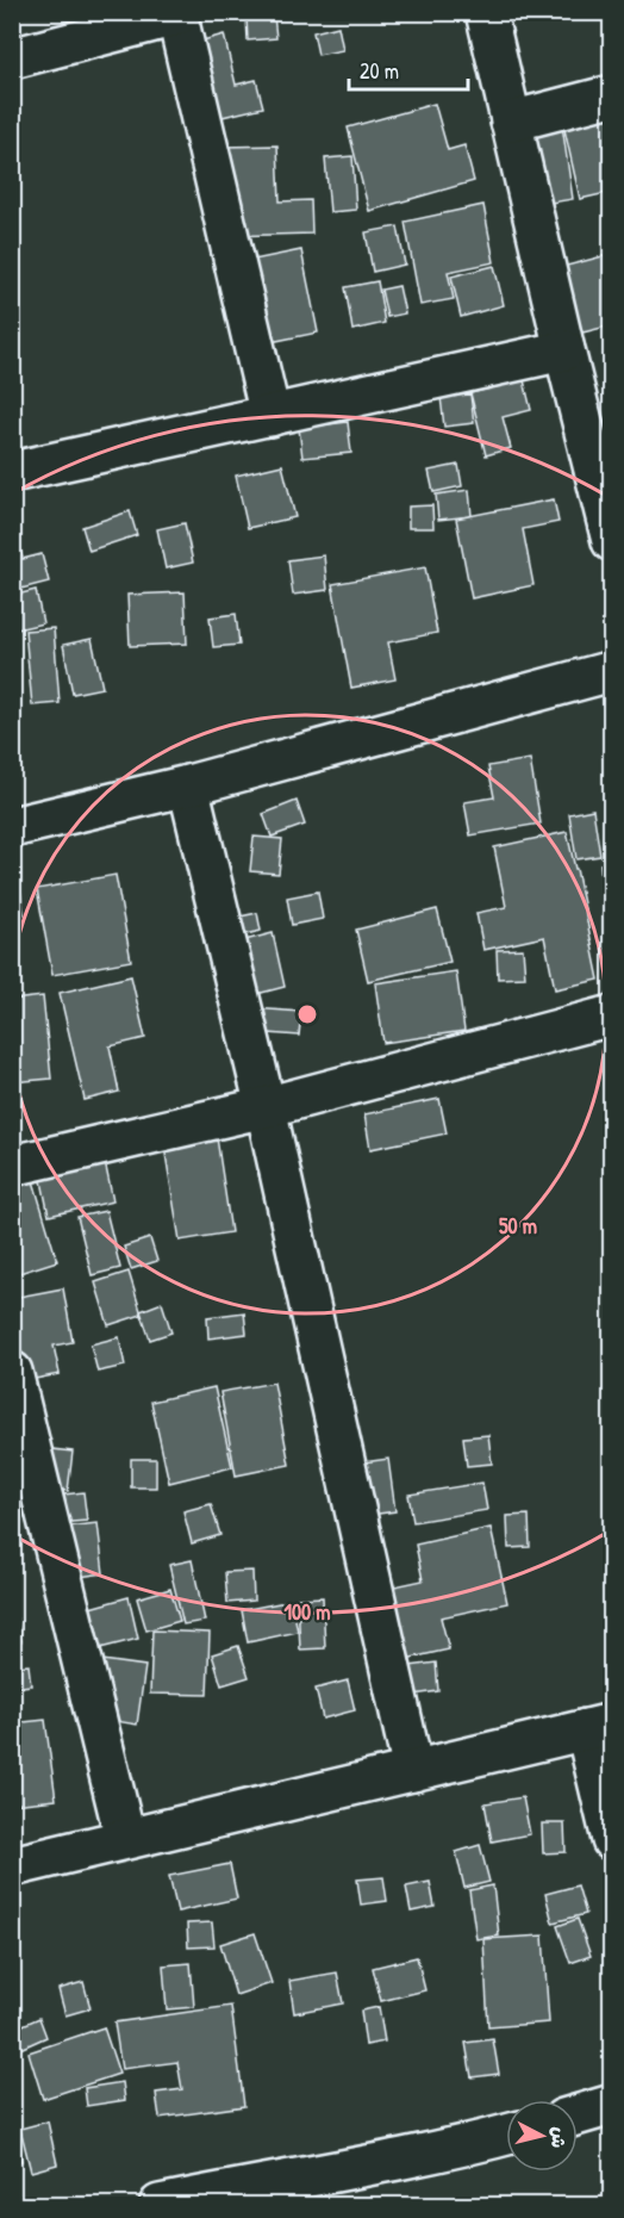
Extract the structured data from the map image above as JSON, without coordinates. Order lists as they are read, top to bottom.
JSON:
{
  "scale_bar": "20 m",
  "north": "right",
  "rings": ["50 m", "100 m"]
}
